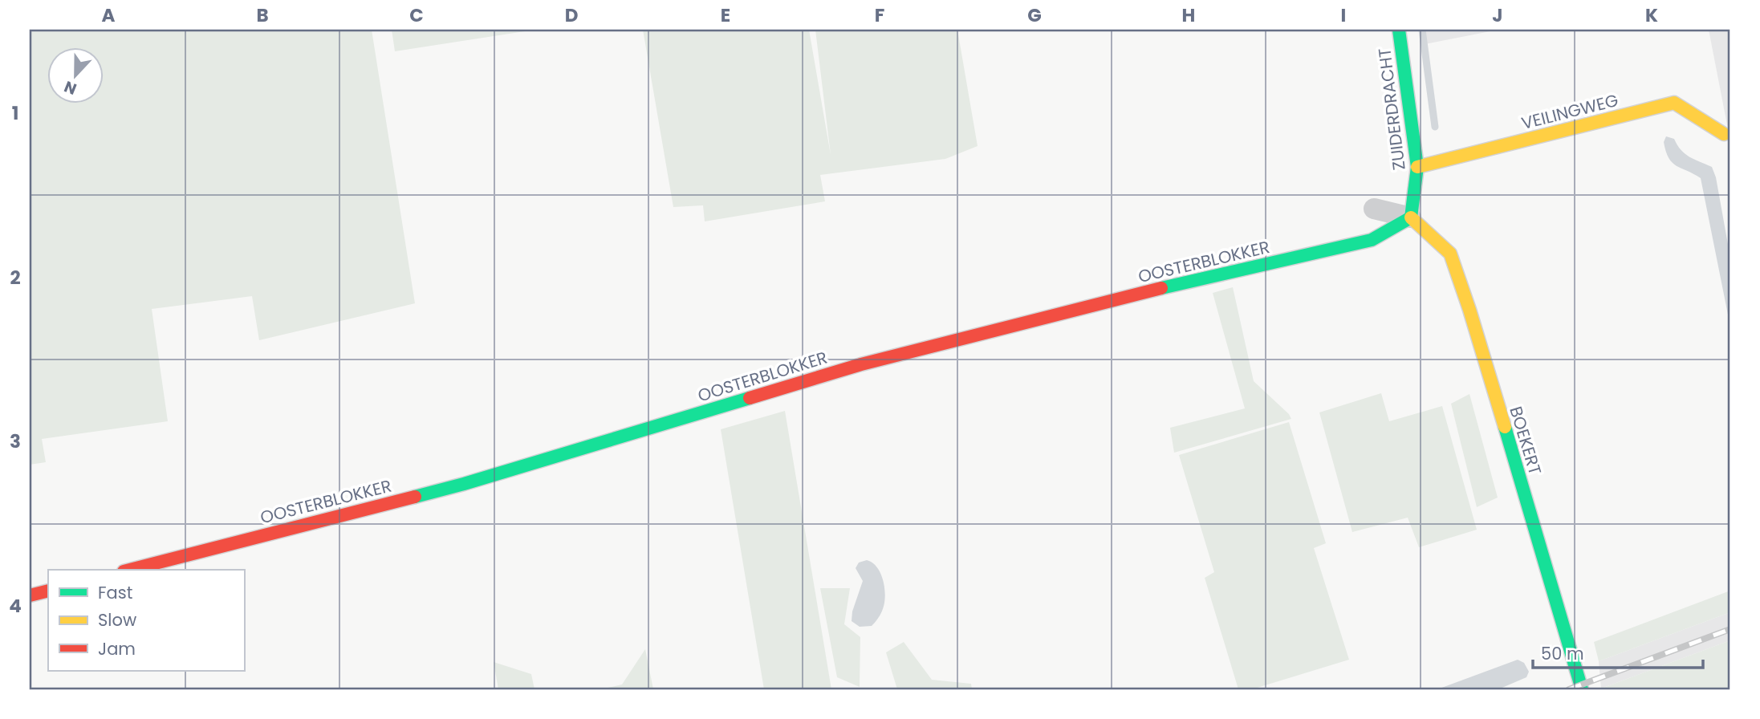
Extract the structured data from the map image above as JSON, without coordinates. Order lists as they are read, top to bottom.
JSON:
{
  "streets": {
    "street": [
      "ZUIDERDRACHT",
      "VEILINGWEG",
      "OOSTERBLOKKER",
      "BOEKERT"
    ]
  },
  "crossings": [
    ["ZUIDERDRACHT", "VEILINGWEG"],
    ["ZUIDERDRACHT", "OOSTERBLOKKER"],
    ["ZUIDERDRACHT", "BOEKERT"],
    ["OOSTERBLOKKER", "BOEKERT"]
  ],
  "legend": ["Fast", "Slow", "Jam"],
  "scale_bar": "50 m",
  "north": "bottom",
  "grid": {
    "columns": [
      "A",
      "B",
      "C",
      "D",
      "E",
      "F",
      "G",
      "H",
      "I",
      "J",
      "K"
    ],
    "rows": [
      "1",
      "2",
      "3",
      "4"
    ]
  }
}
